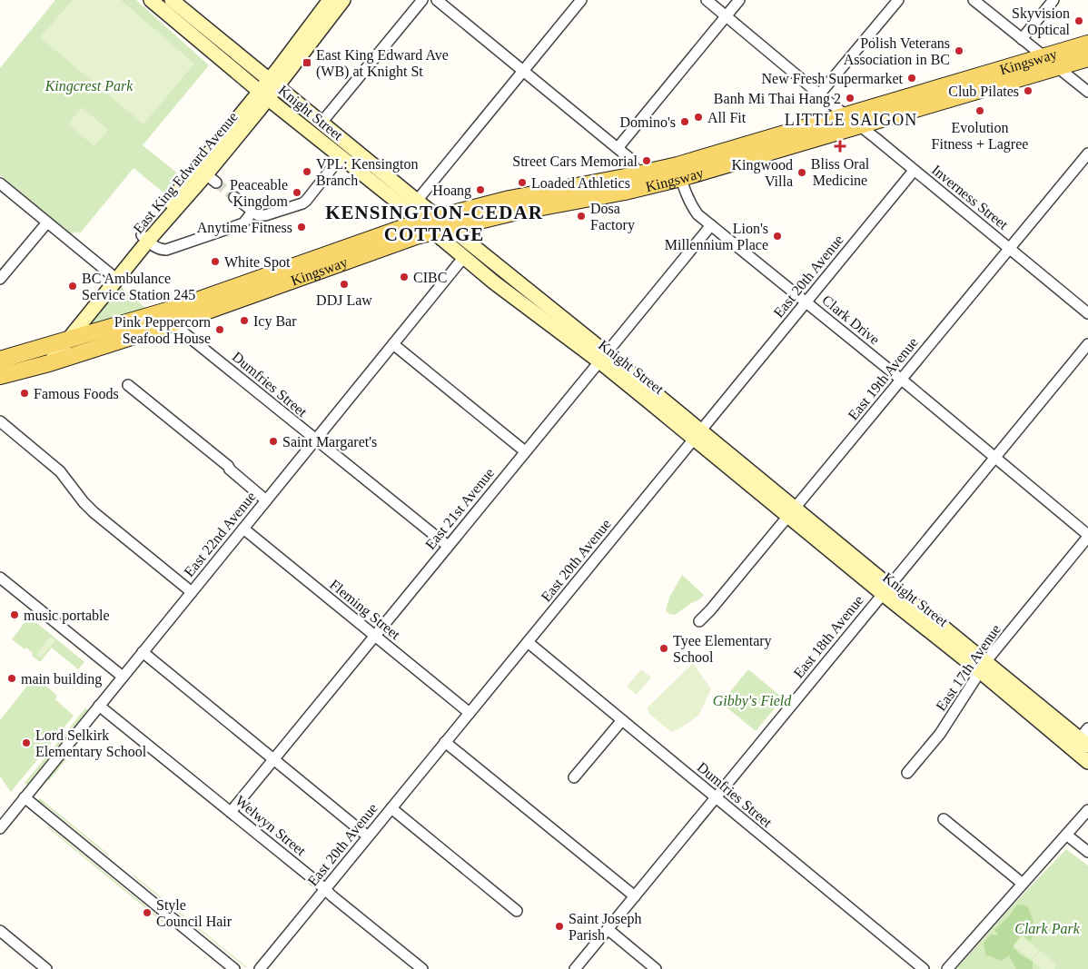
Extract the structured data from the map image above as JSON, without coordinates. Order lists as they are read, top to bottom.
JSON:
{
  "streets": {
    "main road": ["Kingsway", "Knight Street", "East King Edward Avenue"],
    "street": [
      "Inverness Street",
      "East 20th Avenue",
      "Clark Drive",
      "East 19th Avenue",
      "Dumfries Street",
      "East 21st Avenue",
      "East 22nd Avenue",
      "Fleming Street",
      "East 18th Avenue",
      "East 17th Avenue",
      "Welwyn Street"
    ]
  },
  "crossings": [
    ["Kingsway", "Knight Street"],
    ["Kingsway", "East King Edward Avenue"],
    ["Kingsway", "Inverness Street"],
    ["Kingsway", "Clark Drive"],
    ["Kingsway", "Dumfries Street"],
    ["Knight Street", "East King Edward Avenue"],
    ["Knight Street", "East 20th Avenue"],
    ["Knight Street", "East 19th Avenue"],
    ["Knight Street", "East 21st Avenue"],
    ["Knight Street", "East 22nd Avenue"],
    ["Knight Street", "East 18th Avenue"],
    ["Knight Street", "East 17th Avenue"],
    ["Inverness Street", "East 20th Avenue"],
    ["Inverness Street", "East 19th Avenue"],
    ["East 20th Avenue", "Clark Drive"],
    ["East 20th Avenue", "Dumfries Street"],
    ["East 20th Avenue", "Fleming Street"],
    ["East 20th Avenue", "Welwyn Street"],
    ["Clark Drive", "East 19th Avenue"],
    ["Clark Drive", "East 21st Avenue"],
    ["Clark Drive", "East 18th Avenue"],
    ["Clark Drive", "East 17th Avenue"],
    ["Dumfries Street", "East 21st Avenue"],
    ["Dumfries Street", "East 22nd Avenue"],
    ["Dumfries Street", "East 18th Avenue"],
    ["East 21st Avenue", "Fleming Street"],
    ["East 21st Avenue", "Welwyn Street"],
    ["East 22nd Avenue", "Fleming Street"],
    ["East 22nd Avenue", "Welwyn Street"]
  ],
  "districts": ["LITTLE SAIGON", "KENSINGTON-CEDAR COTTAGE"],
  "parks": ["Kingcrest Park", "Gibby's Field", "Clark Park"],
  "places": {
    "other": [
      "Skyvision Optical",
      "Polish Veterans Association in BC",
      "New Fresh Supermarket",
      "Club Pilates",
      "Banh Mi Thai Hang 2",
      "Evolution Fitness + Lagree",
      "All Fit",
      "Domino's",
      "Street Cars Memorial",
      "VPL: Kensington Branch",
      "Kingwood Villa",
      "Loaded Athletics",
      "Hoang",
      "Peaceable Kingdom",
      "Dosa Factory",
      "Anytime Fitness",
      "Lion's Millennium Place",
      "White Spot",
      "CIBC",
      "DDJ Law",
      "BC Ambulance Service Station 245",
      "Icy Bar",
      "Pink Peppercorn Seafood House",
      "Famous Foods",
      "Saint Margaret's",
      "music portable",
      "Tyee Elementary School",
      "main building",
      "Lord Selkirk Elementary School",
      "Style Council Hair",
      "Saint Joseph Parish"
    ],
    "transit": ["East King Edward Ave (WB) at Knight St"],
    "health": ["Bliss Oral Medicine"]
  }
}
